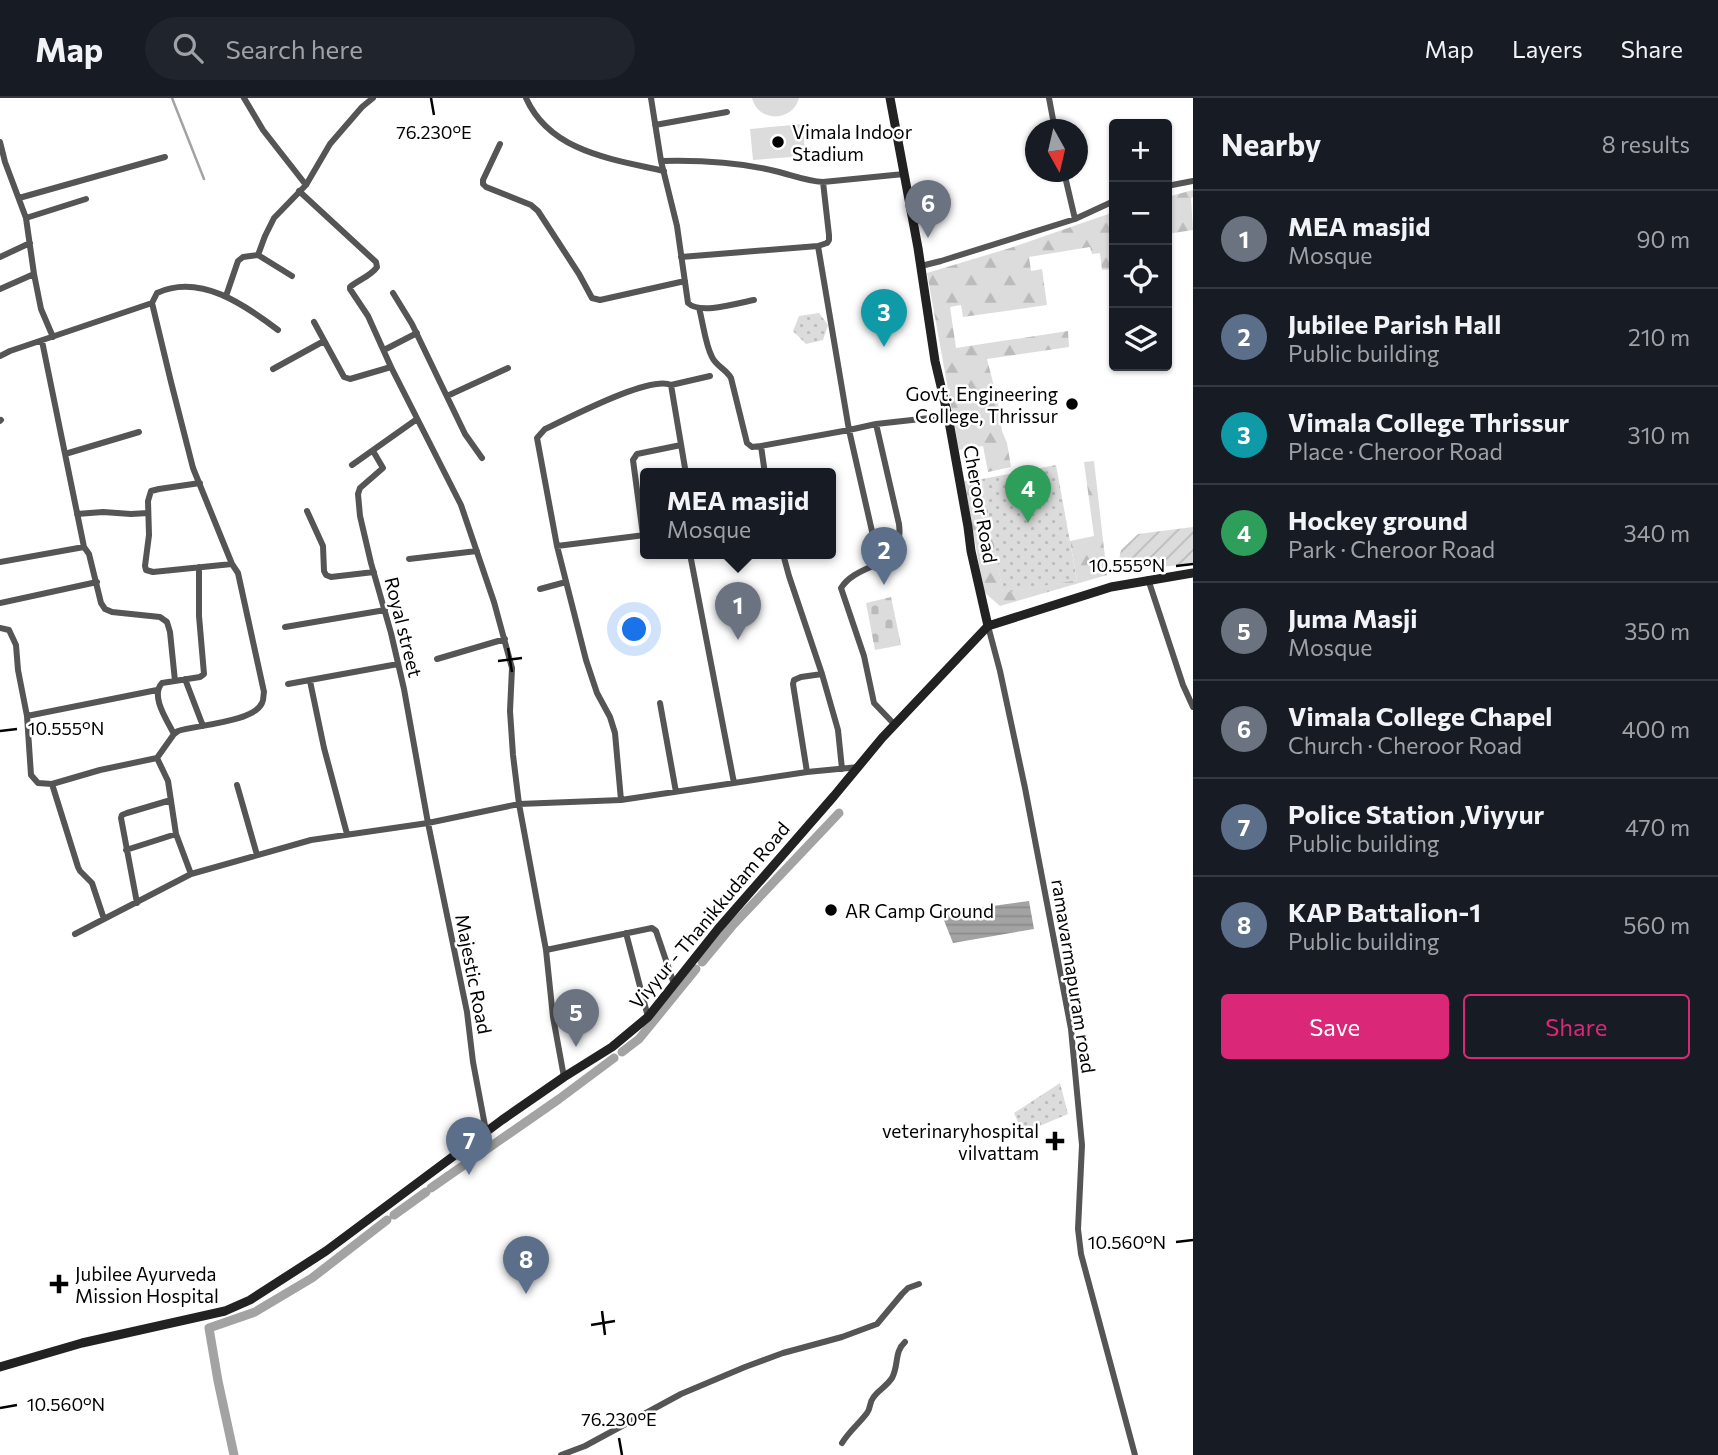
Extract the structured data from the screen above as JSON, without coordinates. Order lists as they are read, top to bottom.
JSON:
{
  "streets": {
    "main road": ["Cheroor Road", "Viyyur - Thanikkudam Road"],
    "street": ["Royal street", "Majestic Road", "ramavarmapuram road"]
  },
  "crossings": [
    ["Cheroor Road", "Viyyur - Thanikkudam Road"],
    ["Cheroor Road", "ramavarmapuram road"],
    ["Royal street", "Majestic Road"],
    ["Viyyur - Thanikkudam Road", "Majestic Road"],
    ["Viyyur - Thanikkudam Road", "ramavarmapuram road"]
  ],
  "places": {
    "other": ["Vimala Indoor Stadium", "Govt. Engineering College, Thrissur", "AR Camp Ground"],
    "health": ["veterinaryhospital vilvattam", "Jubilee Ayurveda Mission Hospital"]
  },
  "north": "bottom",
  "page": {
    "header": "Map",
    "search": "Search here",
    "nav": ["Map", "Layers", "Share"],
    "heading": ["Nearby", "8 results"],
    "map_buttons": ["+", "−"],
    "pins": [
      "6",
      "3",
      "4",
      "2",
      "1",
      "5",
      "7",
      "8"
    ],
    "list": [
      {
        "mark": "1",
        "name": "MEA masjid",
        "note": "Mosque",
        "value": "90 m"
      },
      {
        "mark": "2",
        "name": "Jubilee Parish Hall",
        "note": "Public building",
        "value": "210 m"
      },
      {
        "mark": "3",
        "name": "Vimala College Thrissur",
        "note": "Place · Cheroor Road",
        "value": "310 m"
      },
      {
        "mark": "4",
        "name": "Hockey ground",
        "note": "Park · Cheroor Road",
        "value": "340 m"
      },
      {
        "mark": "5",
        "name": "Juma Masji",
        "note": "Mosque",
        "value": "350 m"
      },
      {
        "mark": "6",
        "name": "Vimala College Chapel",
        "note": "Church · Cheroor Road",
        "value": "400 m"
      },
      {
        "mark": "7",
        "name": "Police Station ,Viyyur",
        "note": "Public building",
        "value": "470 m"
      },
      {
        "mark": "8",
        "name": "KAP Battalion-1",
        "note": "Public building",
        "value": "560 m"
      }
    ],
    "popup": ["MEA masjid", "Mosque"],
    "buttons": ["Save", "Share"]
  },
  "coordinates": ["76.230°E", "10.555°N", "10.560°N"]
}
